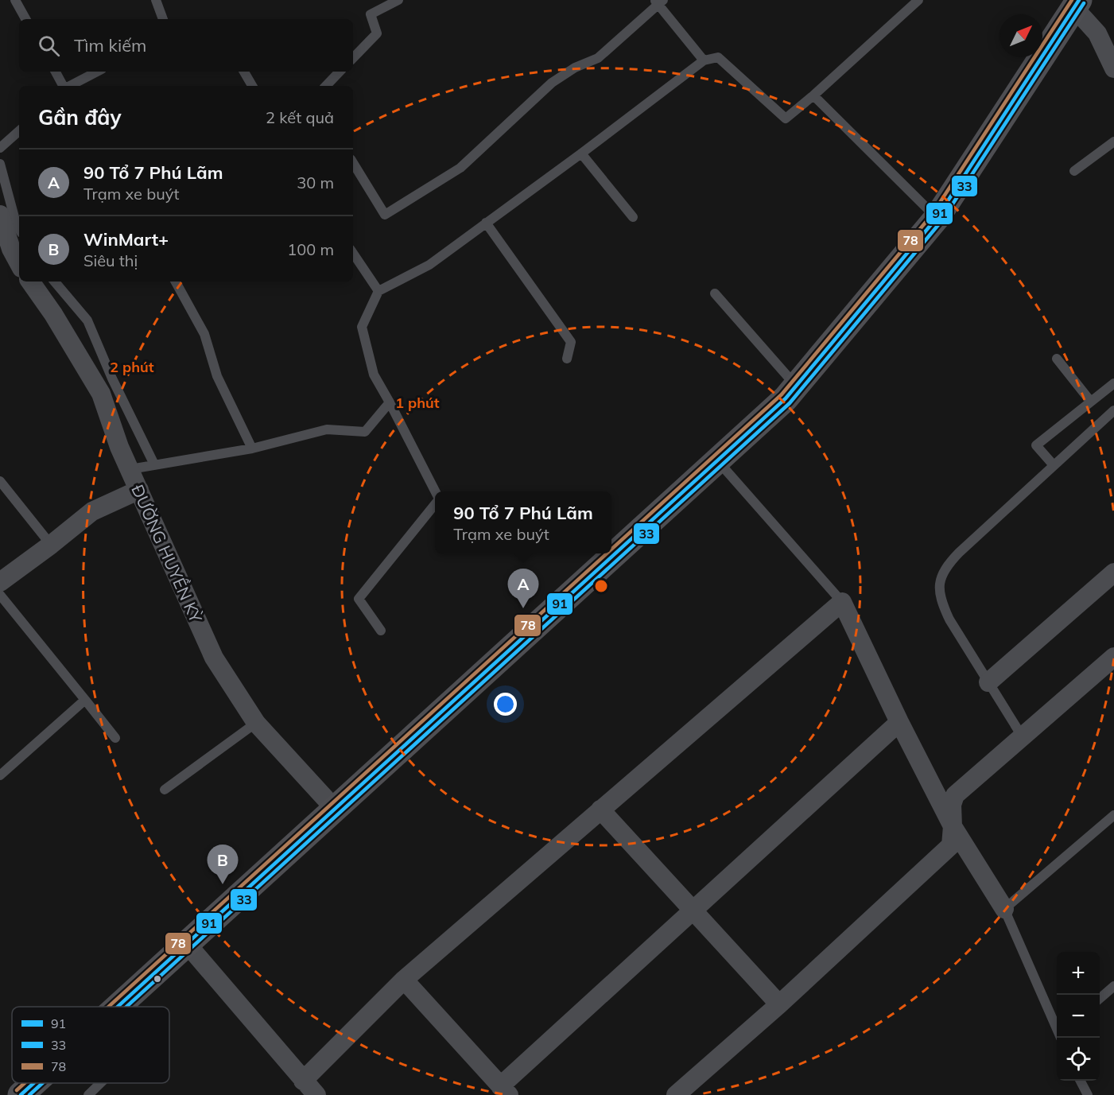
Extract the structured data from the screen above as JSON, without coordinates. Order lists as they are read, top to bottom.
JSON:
{
  "streets": {
    "street": ["ĐƯỜNG HUYỀN KỲ"]
  },
  "lines": ["transit line 91", "transit line 78", "transit line 33"],
  "legend": ["91", "33", "78"],
  "north": "top right",
  "page": {
    "search": "Tìm kiếm",
    "heading": ["Gần đây", "2 kết quả"],
    "list": [
      {
        "mark": "A",
        "name": "90 Tổ 7 Phú Lãm",
        "note": "Trạm xe buýt",
        "value": "30 m"
      },
      {
        "mark": "B",
        "name": "WinMart+",
        "note": "Siêu thị",
        "value": "100 m"
      }
    ],
    "popup": ["90 Tổ 7 Phú Lãm", "Trạm xe buýt"],
    "pins": ["A", "B"],
    "map_buttons": ["+", "−"]
  },
  "rings": ["2 phút", "1 phút"]
}
